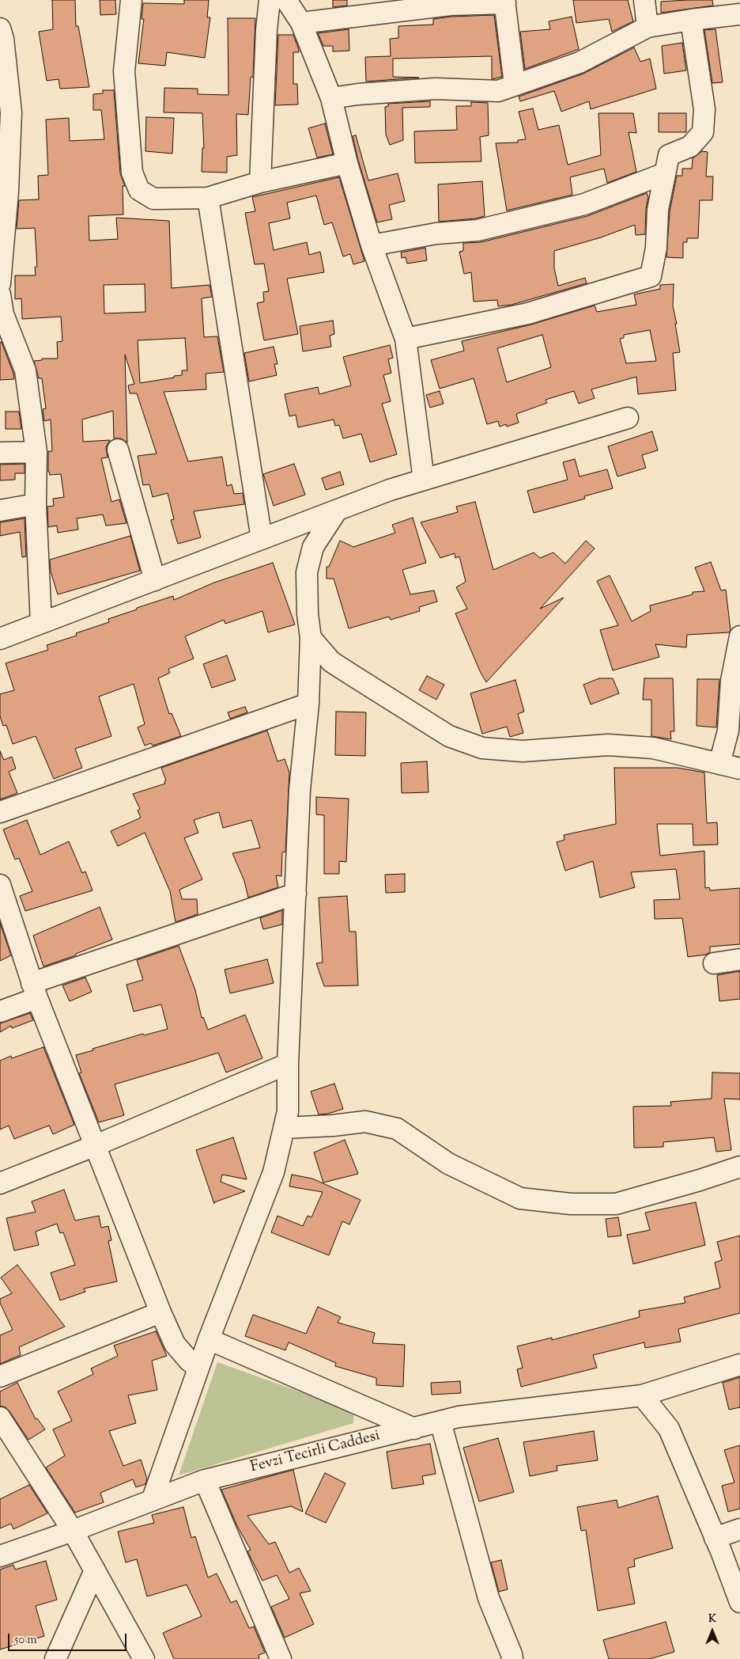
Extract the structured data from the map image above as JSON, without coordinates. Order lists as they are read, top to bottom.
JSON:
{
  "streets": {
    "street": ["Fevzi Tecirli Caddesi"]
  },
  "scale_bar": "50 m",
  "north": "top"
}
